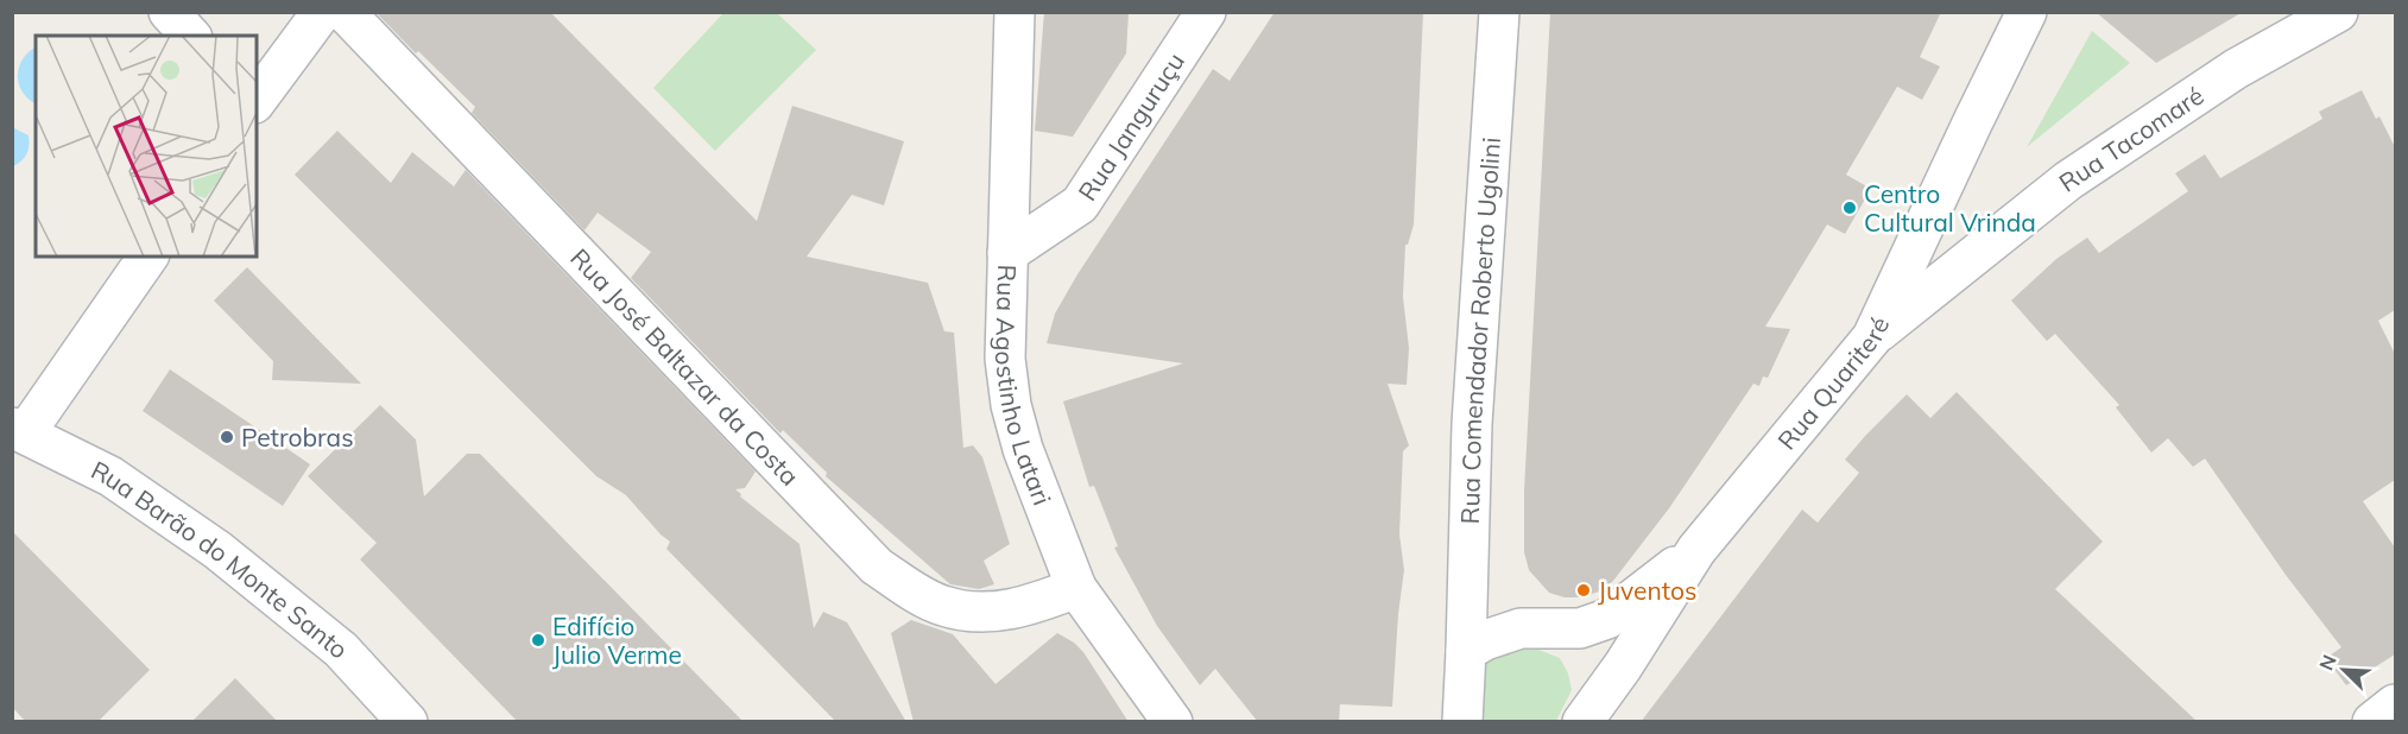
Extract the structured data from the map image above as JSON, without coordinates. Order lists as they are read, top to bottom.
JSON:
{
  "streets": {
    "street": [
      "Rua Janguruçu",
      "Rua Tacomaré",
      "Rua Comendador Roberto Ugolini",
      "Rua José Baltazar da Costa",
      "Rua Quariteré",
      "Rua Agostinho Latari",
      "Rua Barão do Monte Santo"
    ]
  },
  "crossings": [
    ["Rua Janguruçu", "Rua Agostinho Latari"],
    ["Rua Tacomaré", "Rua Quariteré"],
    ["Rua José Baltazar da Costa", "Rua Agostinho Latari"]
  ],
  "places": [
    "Centro Cultural Vrinda",
    "Petrobras",
    "Juventos",
    "Edifício Julio Verme"
  ],
  "north": "top left"
}
